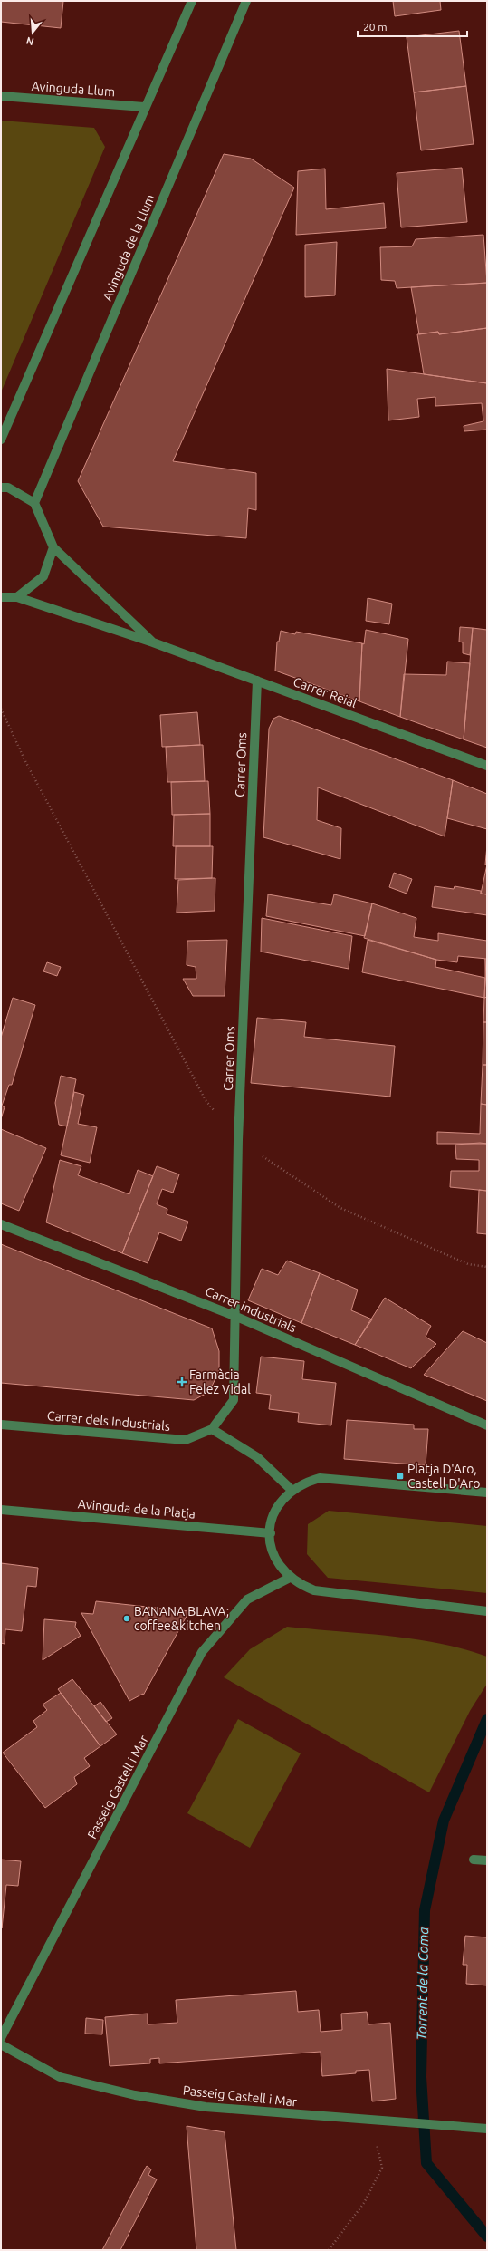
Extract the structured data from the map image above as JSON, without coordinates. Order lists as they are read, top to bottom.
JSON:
{
  "streets": {
    "street": [
      "Avinguda Llum",
      "Avinguda de la Llum",
      "Carrer Reial",
      "Carrer Oms",
      "Carrer industrials",
      "Carrer dels Industrials",
      "Avinguda de la Platja",
      "Passeig Castell i Mar"
    ]
  },
  "crossings": [
    ["Carrer Reial", "Carrer Oms"],
    ["Carrer Oms", "Carrer industrials"],
    ["Carrer Oms", "Carrer dels Industrials"]
  ],
  "water": ["Torrent de la Coma"],
  "places": {
    "health": ["Farmàcia Felez Vidal"],
    "transit": ["Platja D'Aro, Castell D'Aro"],
    "other": ["BANANA BLAVA; coffee&kitchen"]
  },
  "scale_bar": "20 m",
  "north": "bottom"
}
